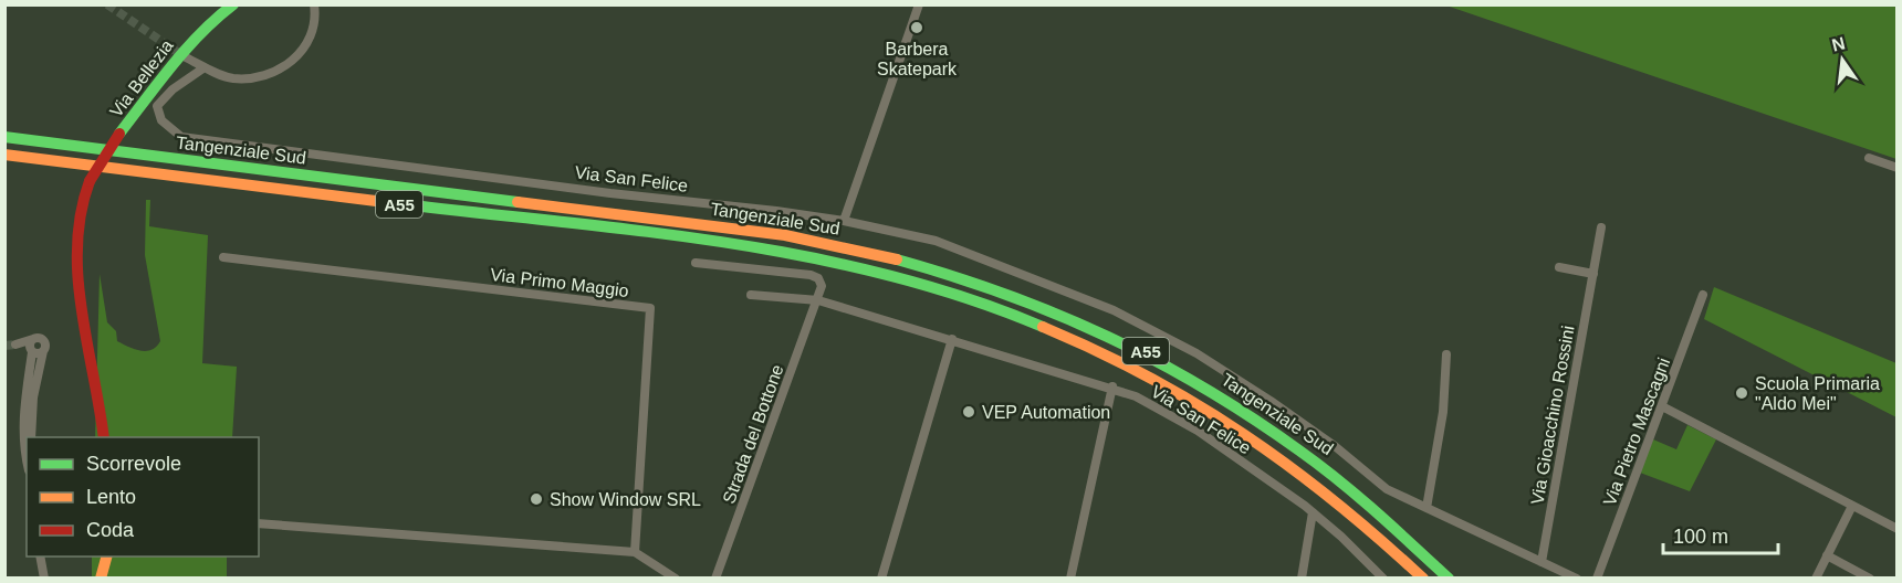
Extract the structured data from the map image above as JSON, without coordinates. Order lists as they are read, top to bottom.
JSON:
{
  "streets": {
    "main road": ["Via Bellezia", "Tangenziale Sud", "A55"],
    "street": [
      "Via San Felice",
      "Via Primo Maggio",
      "Via Gioacchino Rossini",
      "Via Pietro Mascagni",
      "Strada del Bottone"
    ]
  },
  "crossings": [
    ["Via San Felice", "Via Gioacchino Rossini"],
    ["Via San Felice", "Strada del Bottone"]
  ],
  "places": [
    "Barbera Skatepark",
    "Scuola Primaria \"Aldo Mei\"",
    "VEP Automation",
    "Show Window SRL"
  ],
  "legend": ["Scorrevole", "Lento", "Coda"],
  "scale_bar": "100 m",
  "north": "top"
}
